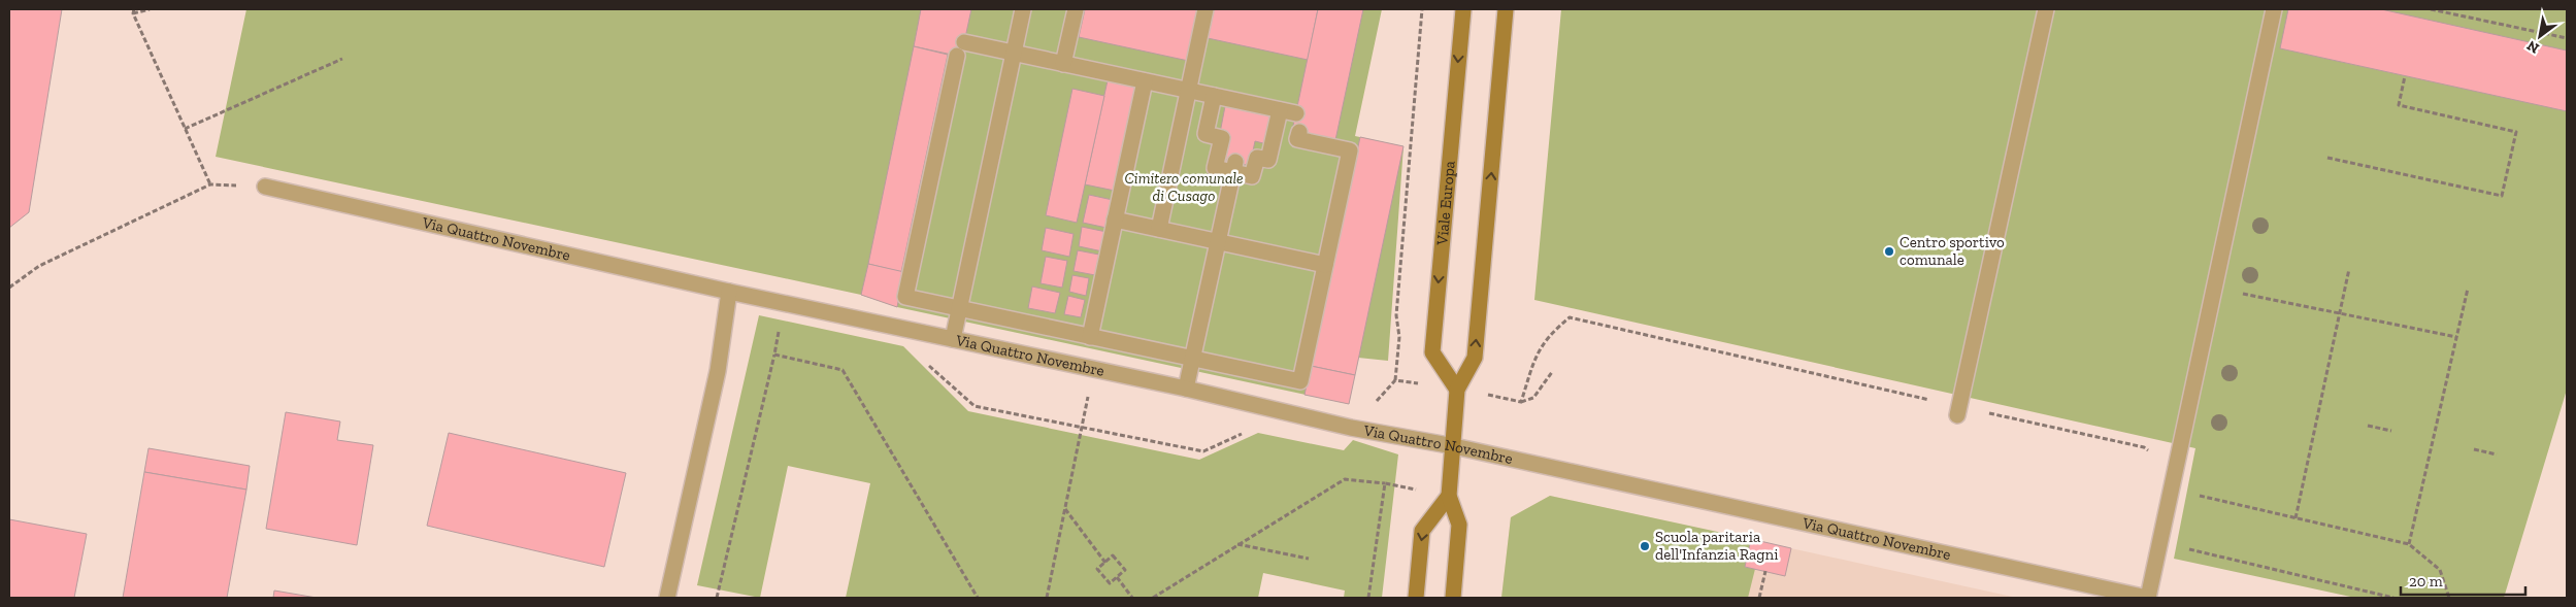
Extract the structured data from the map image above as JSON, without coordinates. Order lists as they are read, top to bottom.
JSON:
{
  "streets": {
    "street": ["Viale Europa", "Via Quattro Novembre"]
  },
  "parks": ["Cimitero comunale di Cusago"],
  "places": ["Centro sportivo comunale", "Scuola paritaria dell'Infanzia Ragni"],
  "scale_bar": "20 m",
  "north": "bottom left"
}
